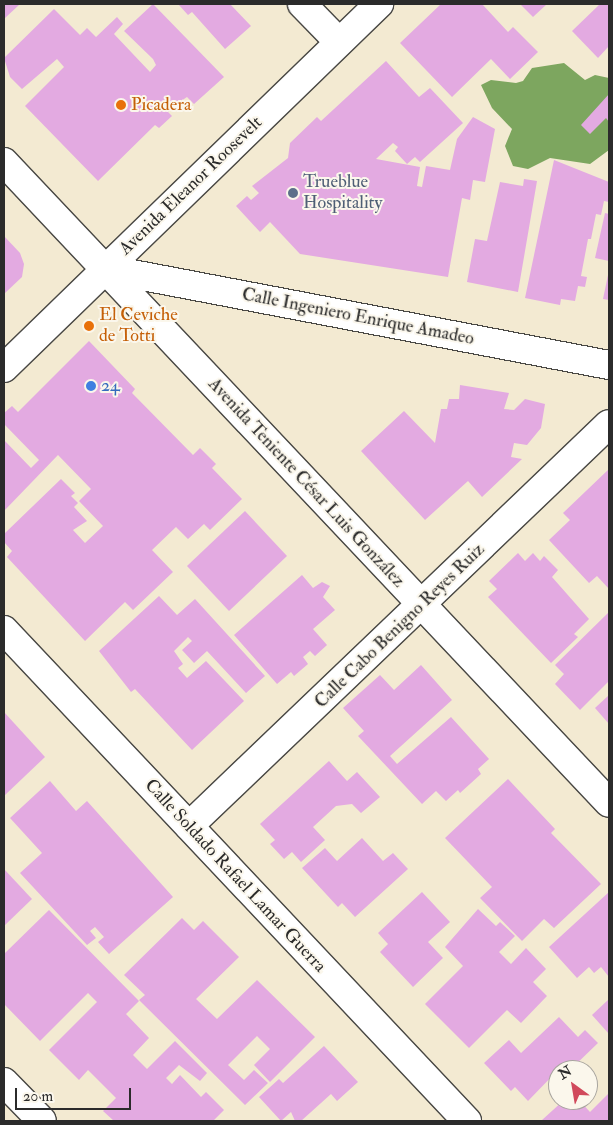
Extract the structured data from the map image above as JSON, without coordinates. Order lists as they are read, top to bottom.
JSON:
{
  "streets": {
    "street": [
      "Avenida Eleanor Roosevelt",
      "Calle Ingeniero Enrique Amadeo",
      "Avenida Teniente César Luis González",
      "Calle Cabo Benigno Reyes Ruiz",
      "Calle Soldado Rafael Lamar Guerra"
    ]
  },
  "crossings": [
    ["Avenida Eleanor Roosevelt", "Calle Ingeniero Enrique Amadeo"],
    ["Avenida Eleanor Roosevelt", "Avenida Teniente César Luis González"],
    ["Calle Ingeniero Enrique Amadeo", "Avenida Teniente César Luis González"],
    ["Avenida Teniente César Luis González", "Calle Cabo Benigno Reyes Ruiz"],
    ["Calle Cabo Benigno Reyes Ruiz", "Calle Soldado Rafael Lamar Guerra"]
  ],
  "places": [
    "Picadera",
    "Trueblue Hospitality",
    "El Ceviche de Totti",
    "24"
  ],
  "scale_bar": "20 m",
  "north": "top left"
}
